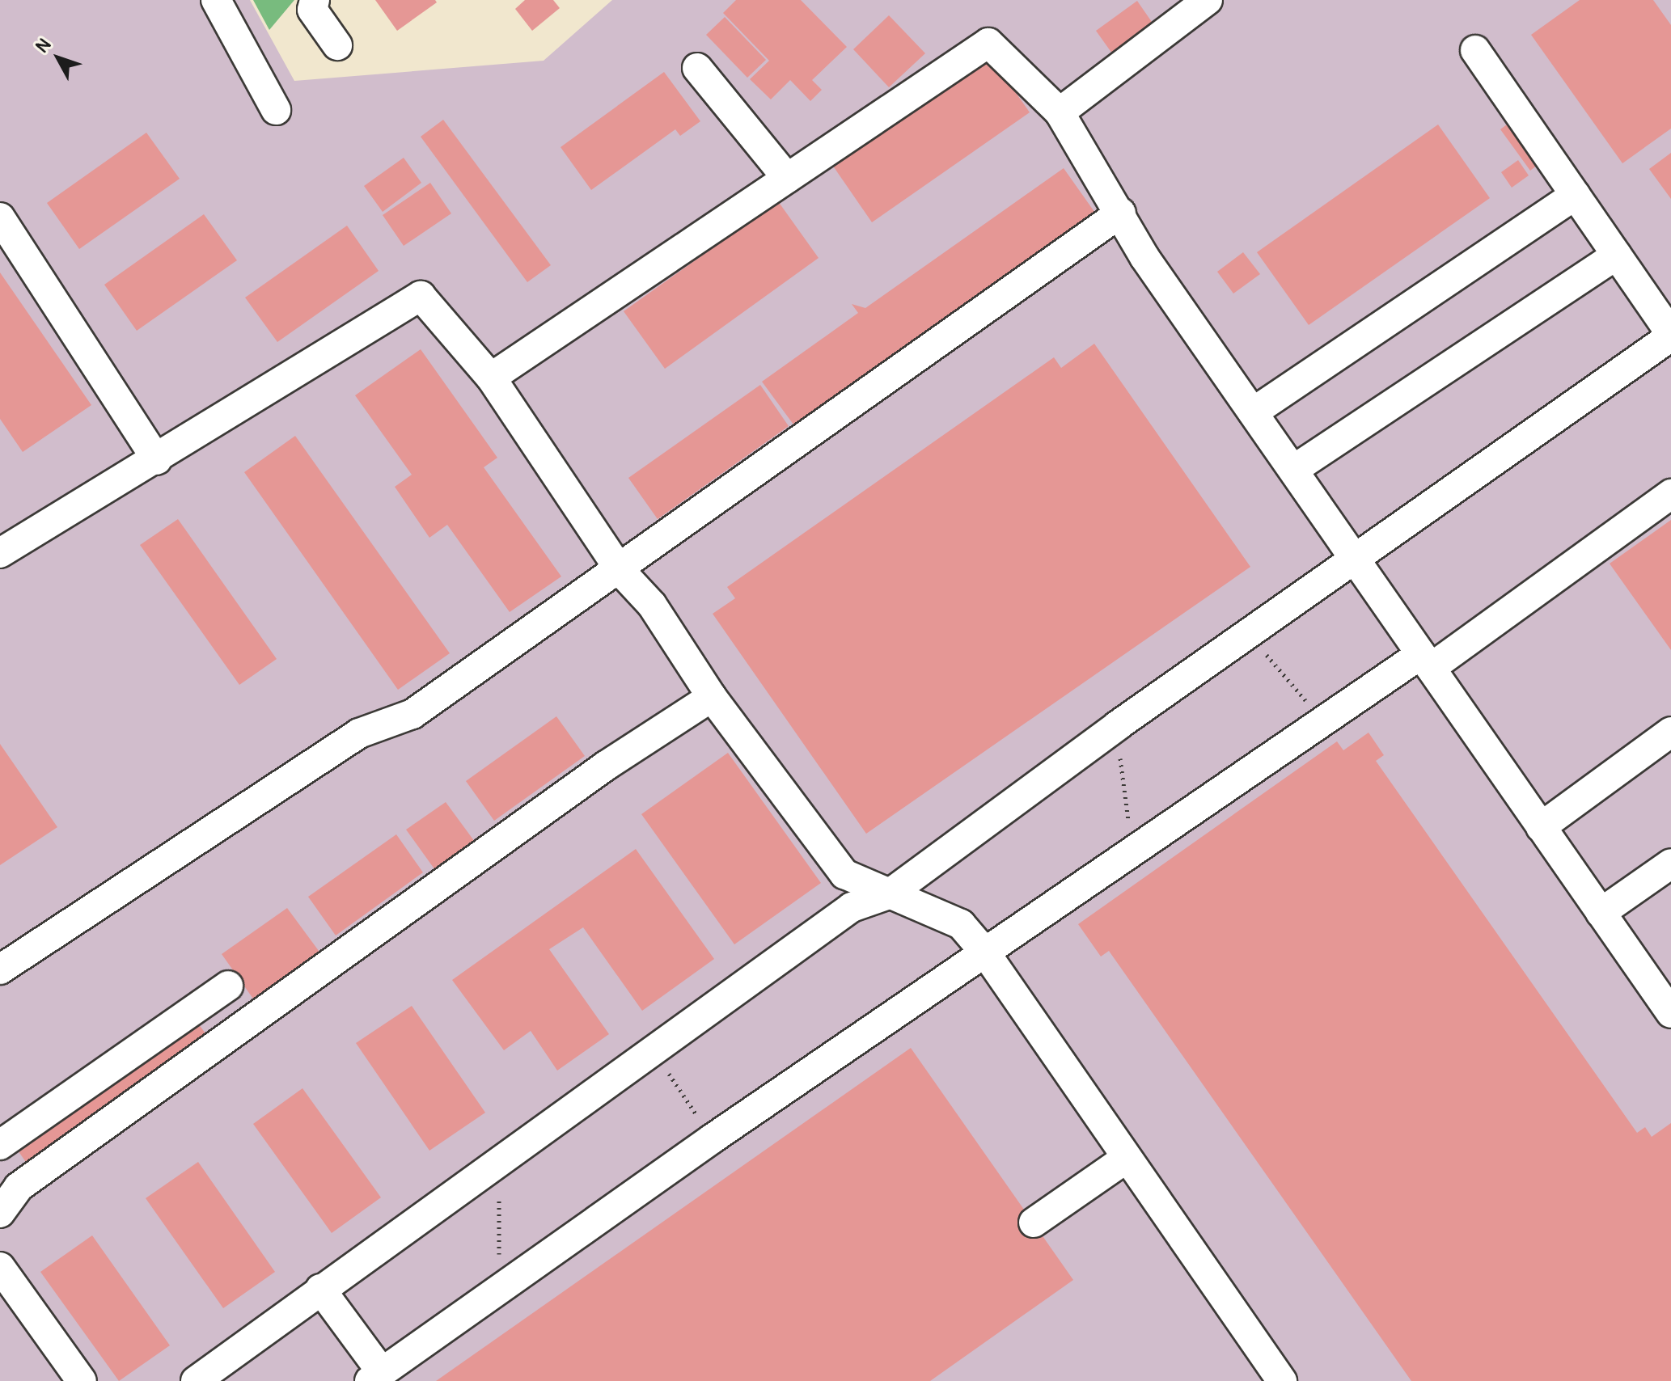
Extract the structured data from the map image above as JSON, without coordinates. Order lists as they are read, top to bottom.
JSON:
{
  "north": "top left"
}
